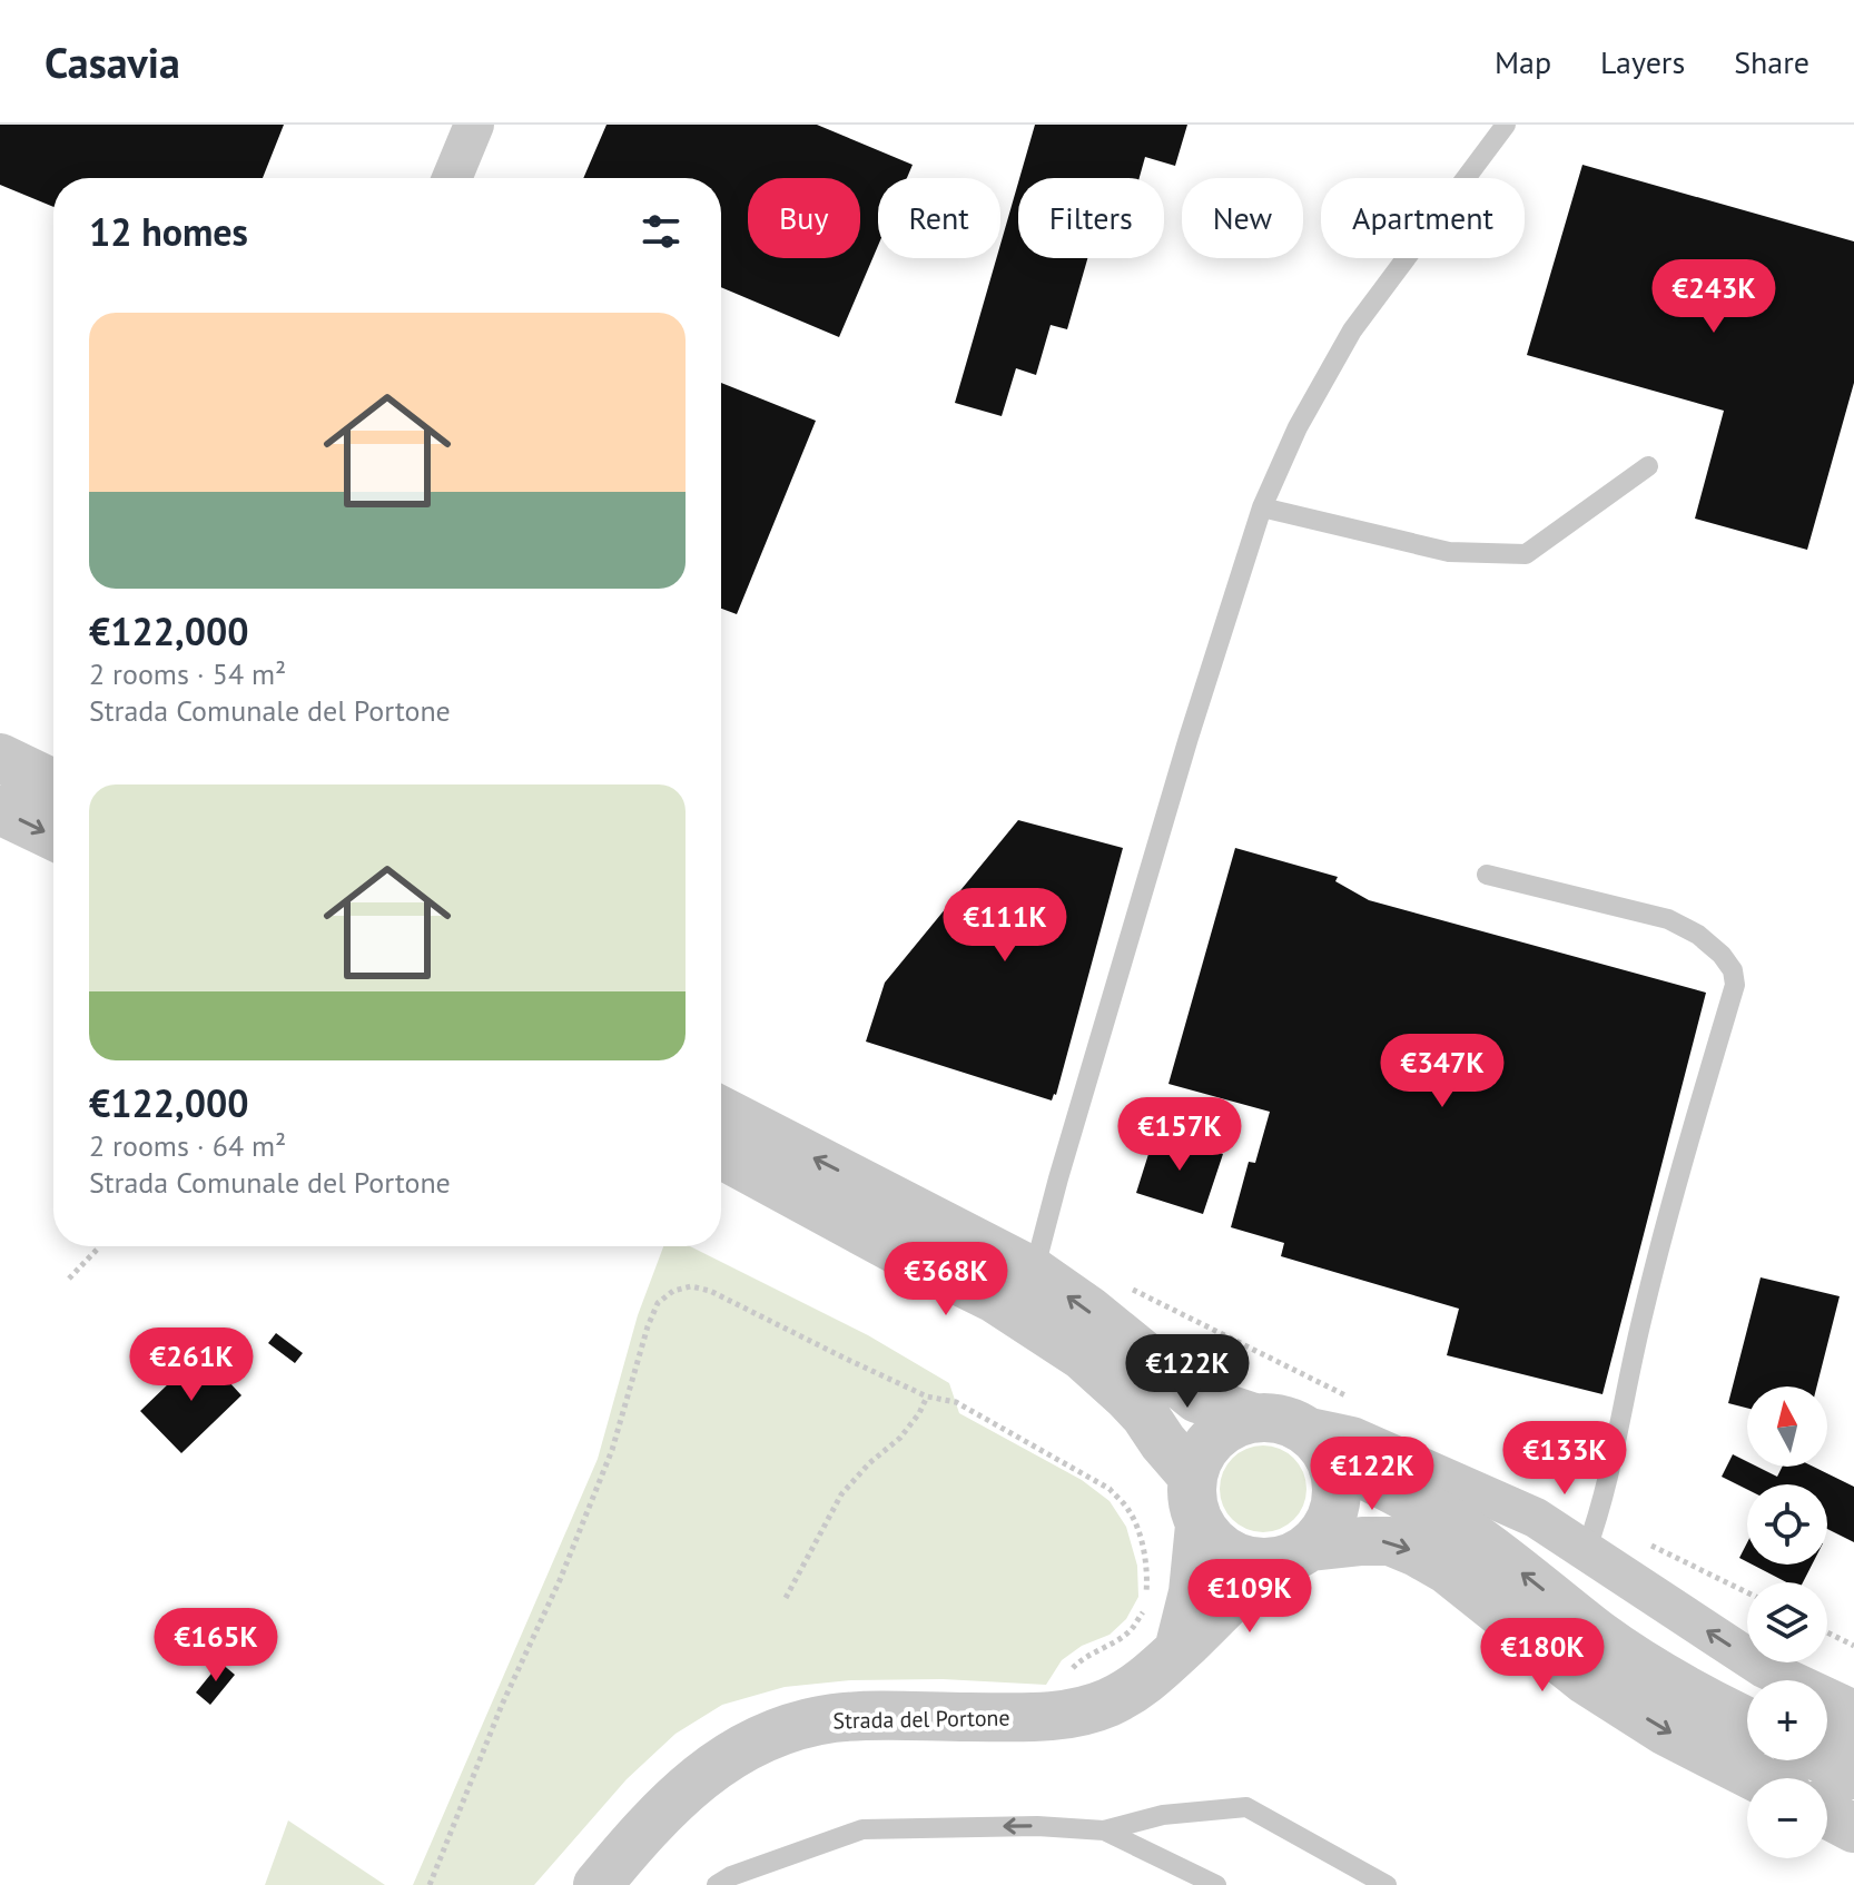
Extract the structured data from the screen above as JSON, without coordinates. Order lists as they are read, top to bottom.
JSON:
{
  "streets": {
    "street": ["Strada del Portone"]
  },
  "north": "top",
  "page": {
    "header": "Casavia",
    "nav": ["Map", "Layers", "Share"],
    "chip": [
      "Buy",
      "Rent",
      "Filters",
      "New",
      "Apartment"
    ],
    "heading": "12 homes",
    "price": [
      "€243K",
      "€111K",
      "€347K",
      "€157K",
      "€368K",
      "€261K",
      "€122K",
      "€133K",
      "€122K",
      "€109K",
      "€165K",
      "€180K"
    ],
    "list": [
      {
        "name": "€122,000",
        "note": "2 rooms · 54 m² · Strada Comunale del Portone"
      },
      {
        "name": "€122,000",
        "note": "2 rooms · 64 m² · Strada Comunale del Portone"
      }
    ],
    "map_buttons": ["+", "−"]
  }
}
